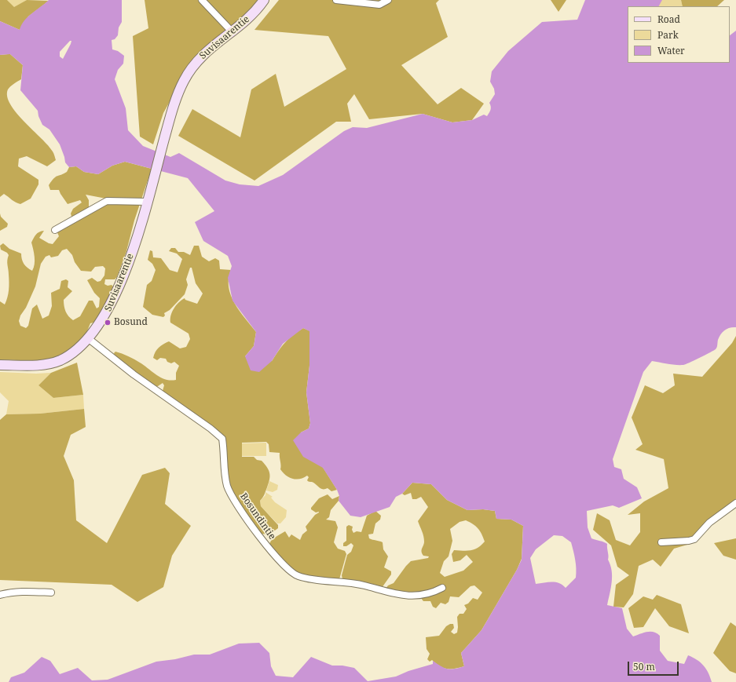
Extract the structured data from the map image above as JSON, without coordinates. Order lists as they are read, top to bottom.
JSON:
{
  "streets": {
    "street": ["Suvisaarentie", "Bosundintie"]
  },
  "crossings": [
    ["Suvisaarentie", "Bosundintie"]
  ],
  "places": ["Bosund"],
  "legend": ["Road", "Park", "Water"],
  "scale_bar": "50 m"
}
